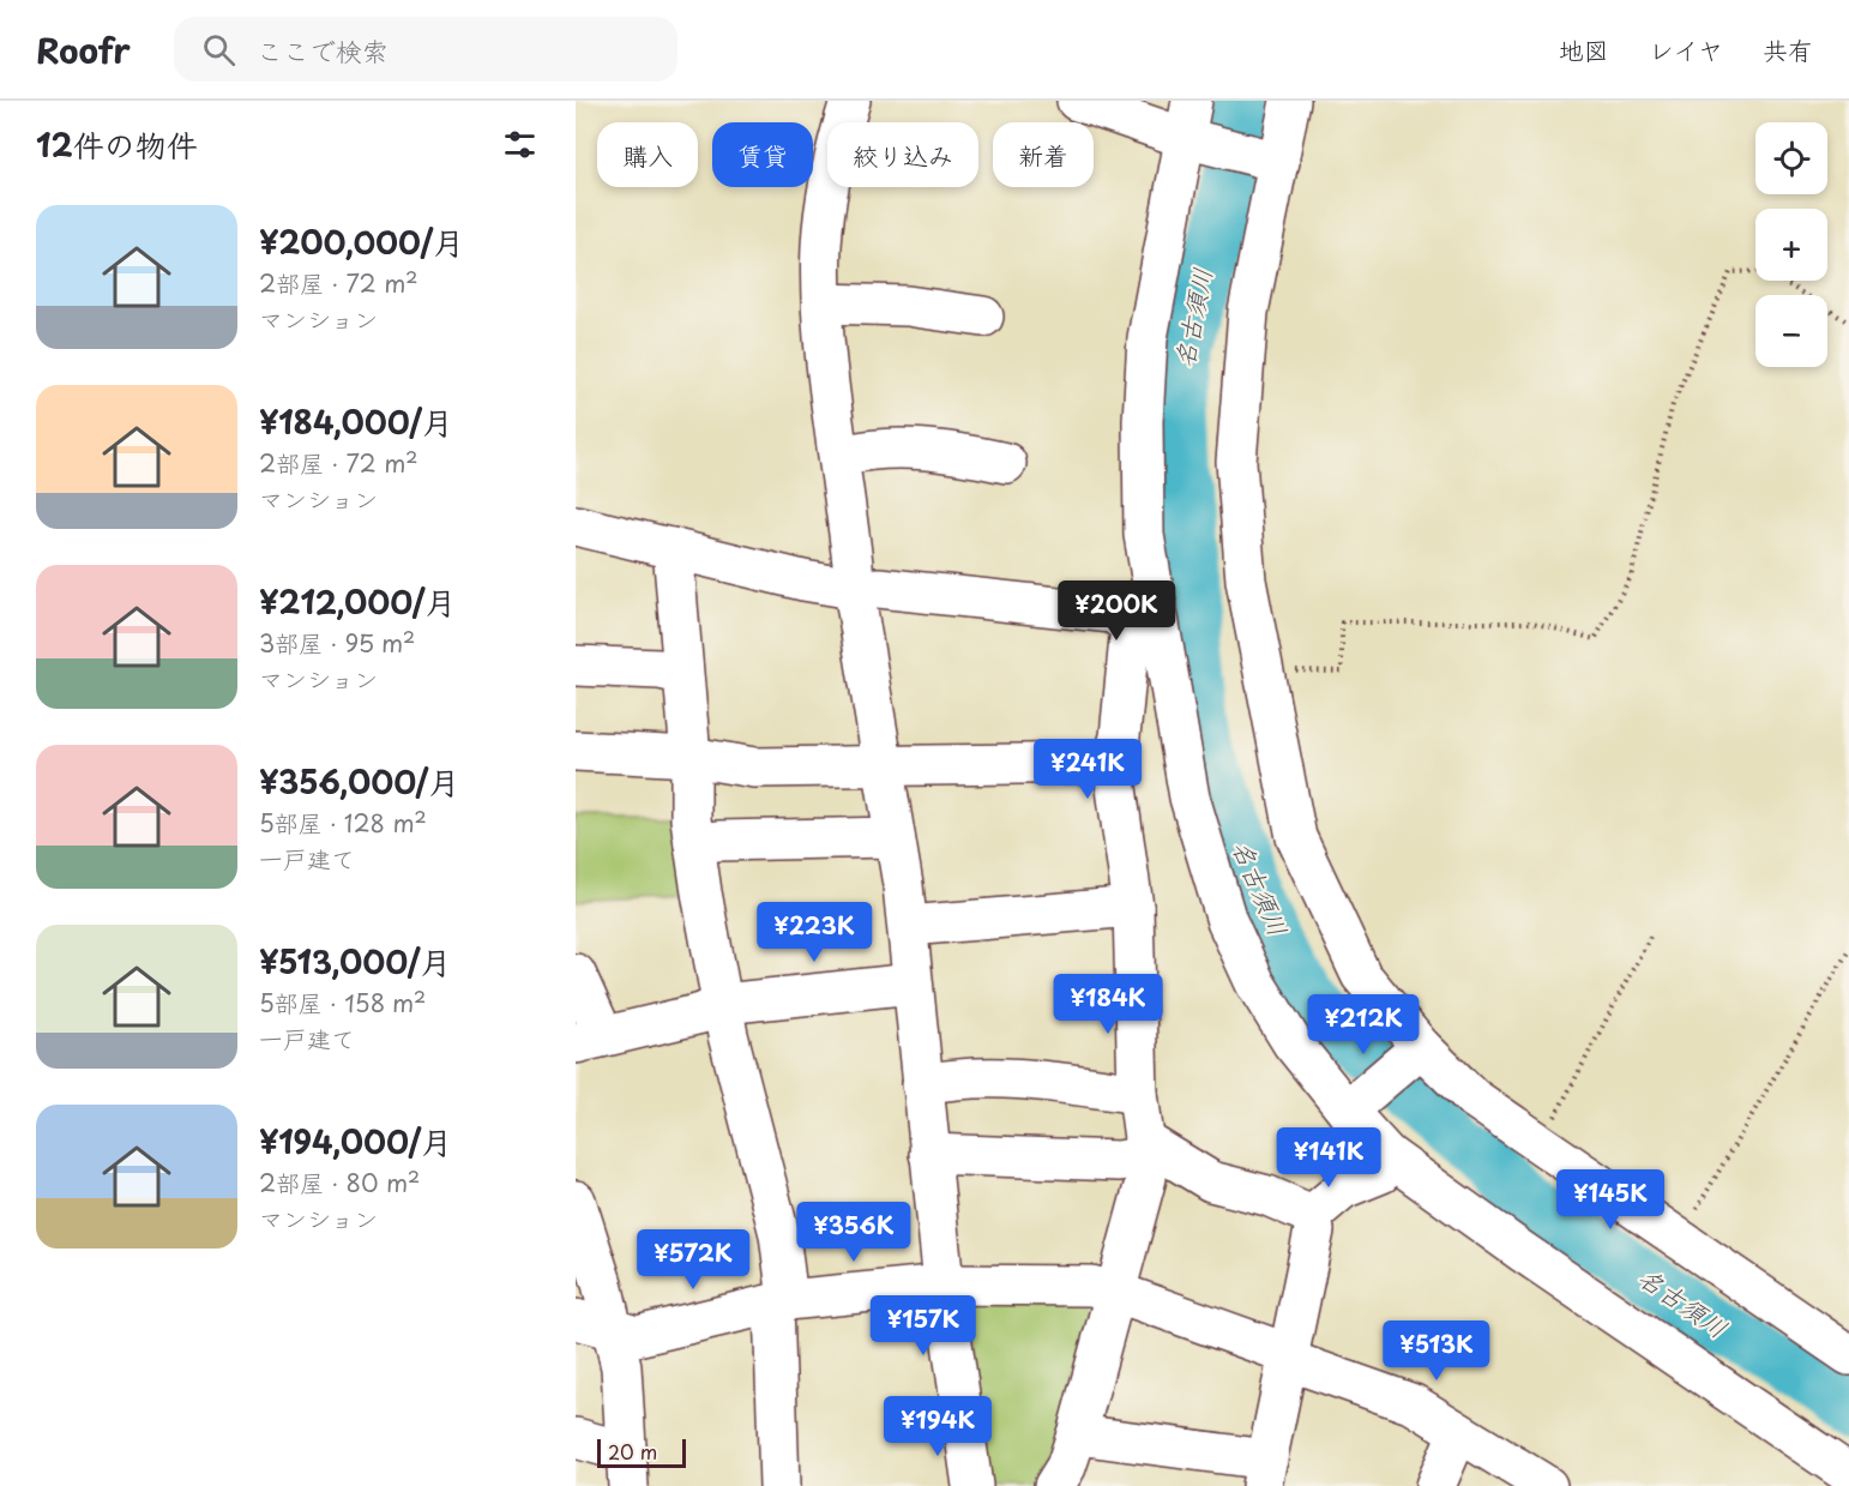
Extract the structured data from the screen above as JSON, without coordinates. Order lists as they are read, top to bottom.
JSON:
{
  "water": ["名古須川"],
  "scale_bar": "20 m",
  "page": {
    "header": "Roofr",
    "search": "ここで検索",
    "nav": ["地図", "レイヤ", "共有"],
    "heading": "12件の物件",
    "map_buttons": ["+", "−"],
    "chip": [
      "購入",
      "賃貸",
      "絞り込み",
      "新着"
    ],
    "list": [
      {
        "name": "¥200,000/月",
        "note": "2部屋 · 72 m² · マンション"
      },
      {
        "name": "¥184,000/月",
        "note": "2部屋 · 72 m² · マンション"
      },
      {
        "name": "¥212,000/月",
        "note": "3部屋 · 95 m² · マンション"
      },
      {
        "name": "¥356,000/月",
        "note": "5部屋 · 128 m² · 一戸建て"
      },
      {
        "name": "¥513,000/月",
        "note": "5部屋 · 158 m² · 一戸建て"
      },
      {
        "name": "¥194,000/月",
        "note": "2部屋 · 80 m² · マンション"
      }
    ],
    "price": [
      "¥200K",
      "¥241K",
      "¥223K",
      "¥184K",
      "¥212K",
      "¥141K",
      "¥145K",
      "¥356K",
      "¥572K",
      "¥157K",
      "¥513K",
      "¥194K"
    ],
    "scale": "20 m"
  }
}
